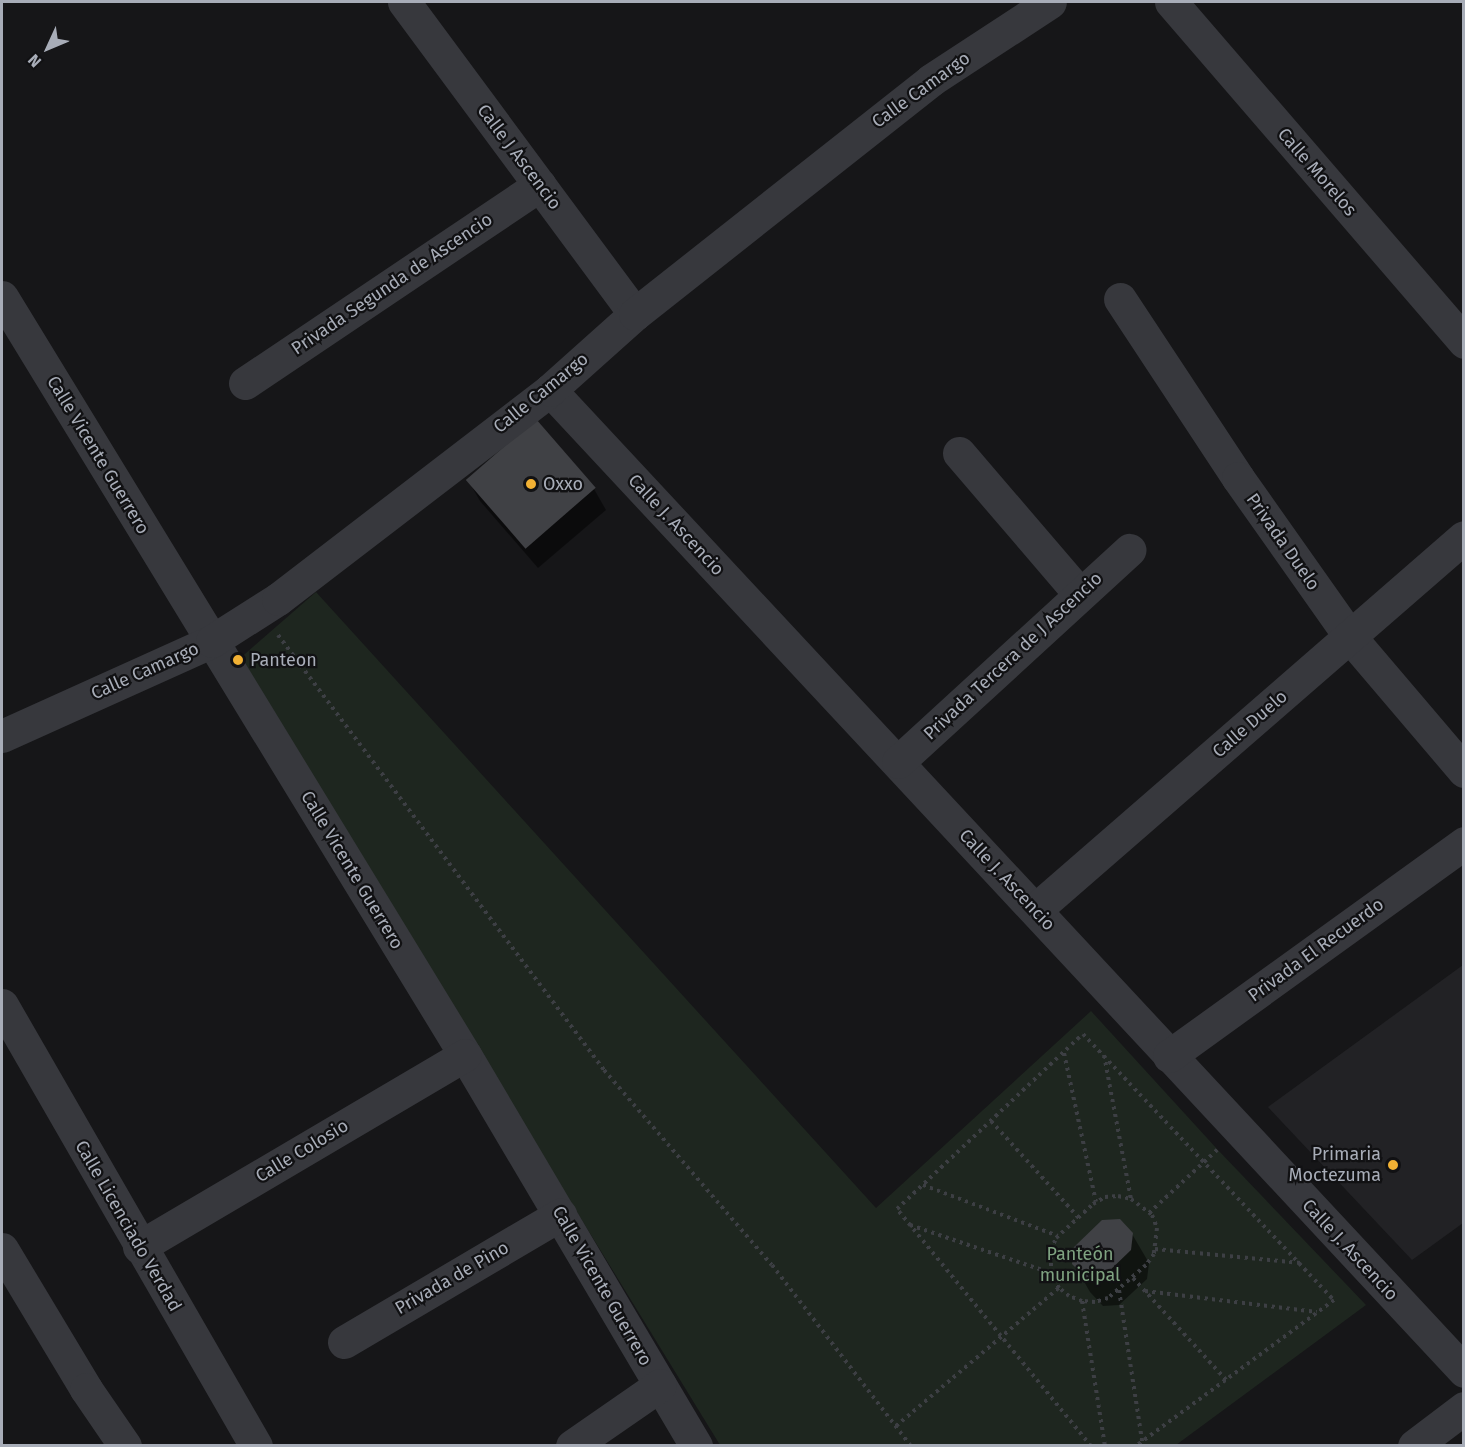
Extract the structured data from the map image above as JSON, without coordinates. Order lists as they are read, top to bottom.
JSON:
{
  "streets": {
    "street": [
      "Calle Camargo",
      "Calle J Ascencio",
      "Calle Morelos",
      "Privada Segunda de Ascencio",
      "Calle Vicente Guerrero",
      "Calle J. Ascencio",
      "Privada Duelo",
      "Privada Tercera de J Ascencio",
      "Calle Duelo",
      "Privada El Recuerdo",
      "Calle Colosio",
      "Calle Licenciado Verdad",
      "Privada de Pino"
    ]
  },
  "crossings": [
    ["Calle Camargo", "Calle J Ascencio"],
    ["Calle Camargo", "Calle Vicente Guerrero"],
    ["Calle Camargo", "Calle J. Ascencio"],
    ["Calle J Ascencio", "Privada Segunda de Ascencio"],
    ["Calle Vicente Guerrero", "Calle Colosio"],
    ["Calle Vicente Guerrero", "Privada de Pino"],
    ["Calle J. Ascencio", "Privada Tercera de J Ascencio"],
    ["Calle J. Ascencio", "Calle Duelo"],
    ["Calle J. Ascencio", "Privada El Recuerdo"],
    ["Privada Duelo", "Calle Duelo"],
    ["Calle Colosio", "Calle Licenciado Verdad"]
  ],
  "parks": ["Panteón municipal"],
  "places": ["Oxxo", "Panteon", "Primaria Moctezuma"],
  "north": "bottom left"
}
